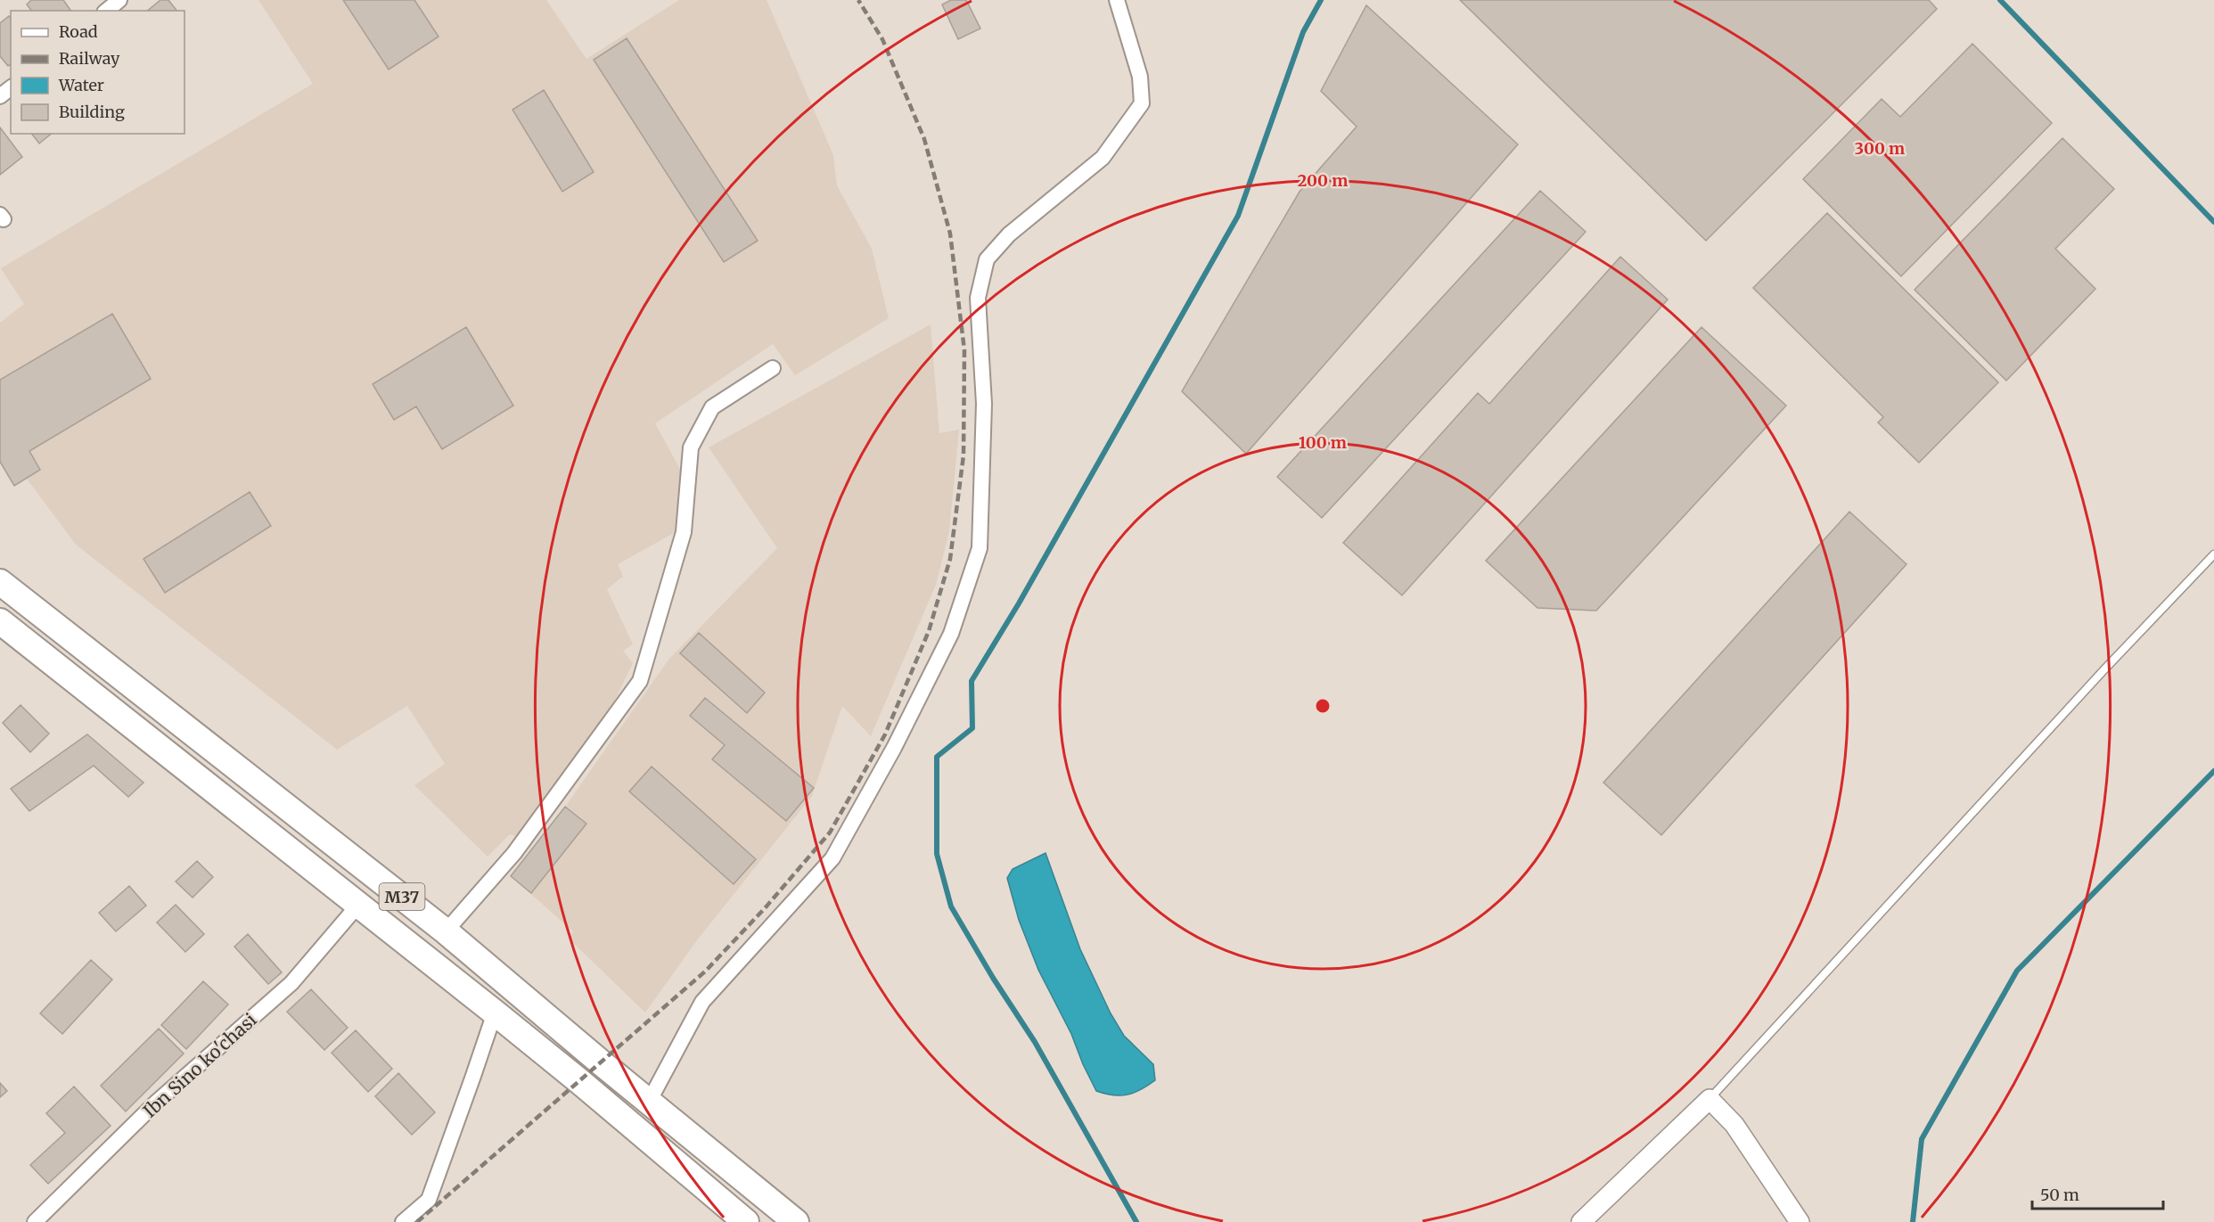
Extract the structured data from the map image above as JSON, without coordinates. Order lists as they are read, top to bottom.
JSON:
{
  "streets": {
    "highway": ["M37"],
    "street": ["Ibn Sino ko'chasi"]
  },
  "crossings": [
    ["M37", "Ibn Sino ko'chasi"]
  ],
  "legend": [
    "Road",
    "Railway",
    "Water",
    "Building"
  ],
  "scale_bar": "50 m",
  "rings": ["300 m", "200 m", "100 m"]
}
